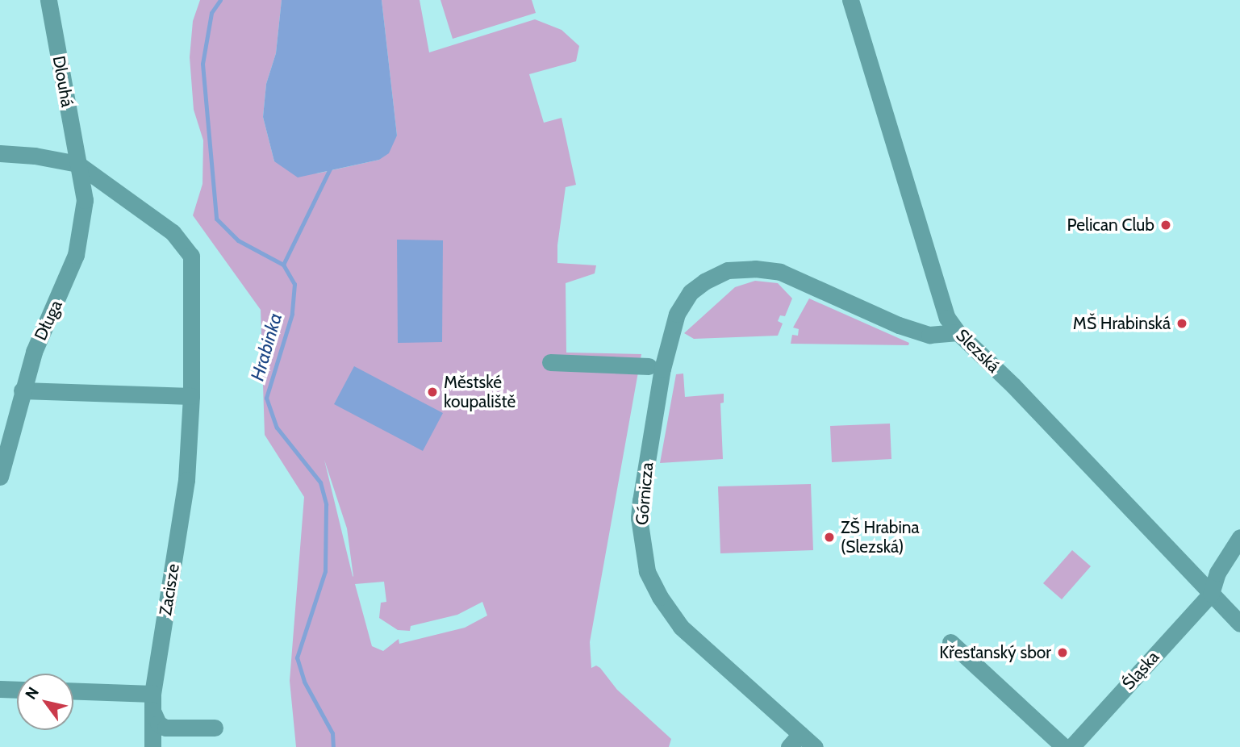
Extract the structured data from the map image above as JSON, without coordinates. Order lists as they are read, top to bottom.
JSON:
{
  "streets": {
    "street": [
      "Dlouhá",
      "Długa",
      "Slezská",
      "Górnicza",
      "Zacisze",
      "Śląska"
    ]
  },
  "crossings": [
    ["Dlouhá", "Długa"],
    ["Dlouhá", "Zacisze"],
    ["Długa", "Zacisze"],
    ["Slezská", "Górnicza"],
    ["Slezská", "Śląska"]
  ],
  "water": ["Hrabinka"],
  "places": [
    "Pelican Club",
    "MŠ Hrabinská",
    "Městské koupaliště",
    "ZŠ Hrabina (Slezská)",
    "Křesťanský sbor"
  ],
  "north": "top left"
}
